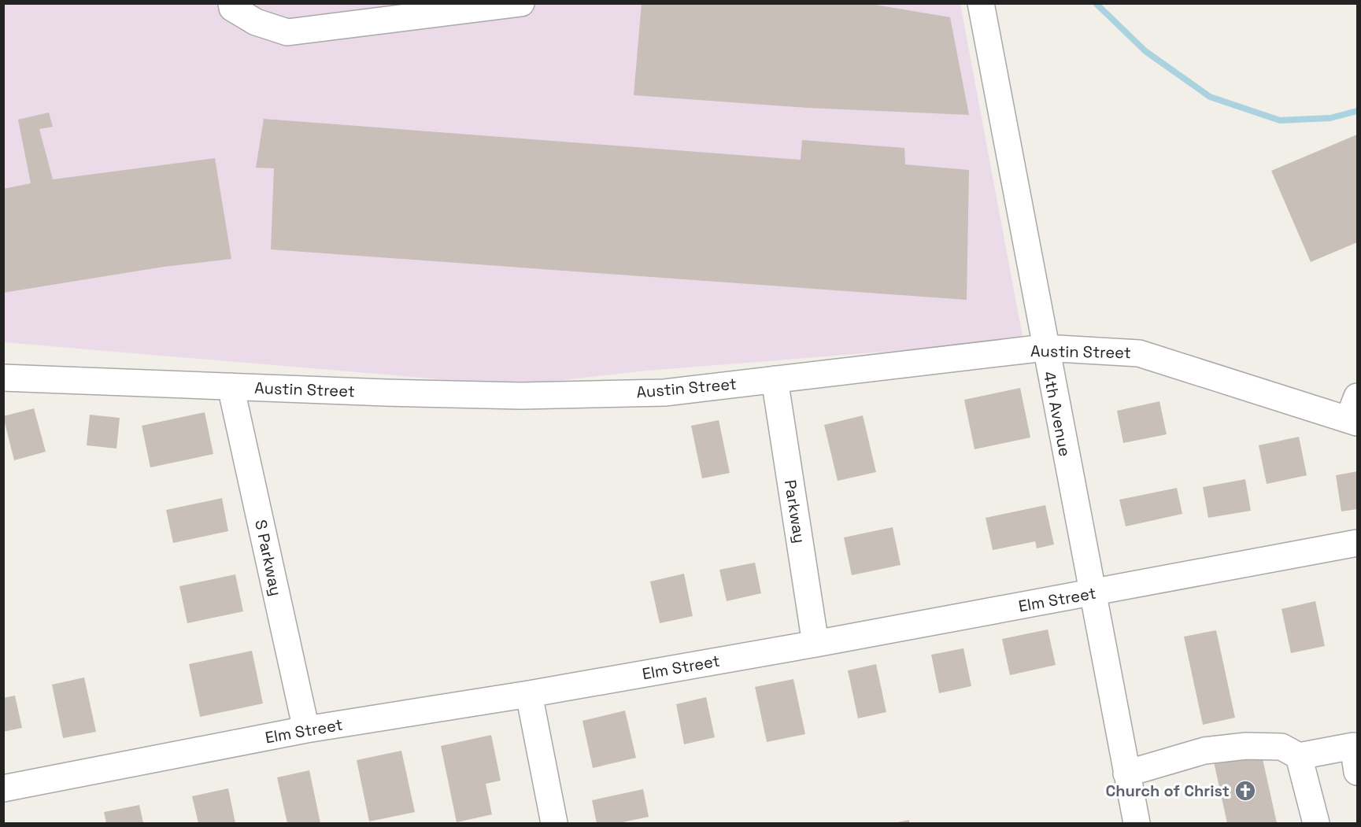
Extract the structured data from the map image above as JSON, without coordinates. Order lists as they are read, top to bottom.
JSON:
{
  "streets": {
    "street": [
      "Austin Street",
      "4th Avenue",
      "Parkway",
      "S Parkway",
      "Elm Street"
    ]
  },
  "crossings": [
    ["Austin Street", "4th Avenue"],
    ["Austin Street", "Parkway"],
    ["Austin Street", "S Parkway"],
    ["4th Avenue", "Elm Street"],
    ["Parkway", "Elm Street"],
    ["S Parkway", "Elm Street"]
  ],
  "places": {
    "church": ["Church of Christ"]
  }
}
